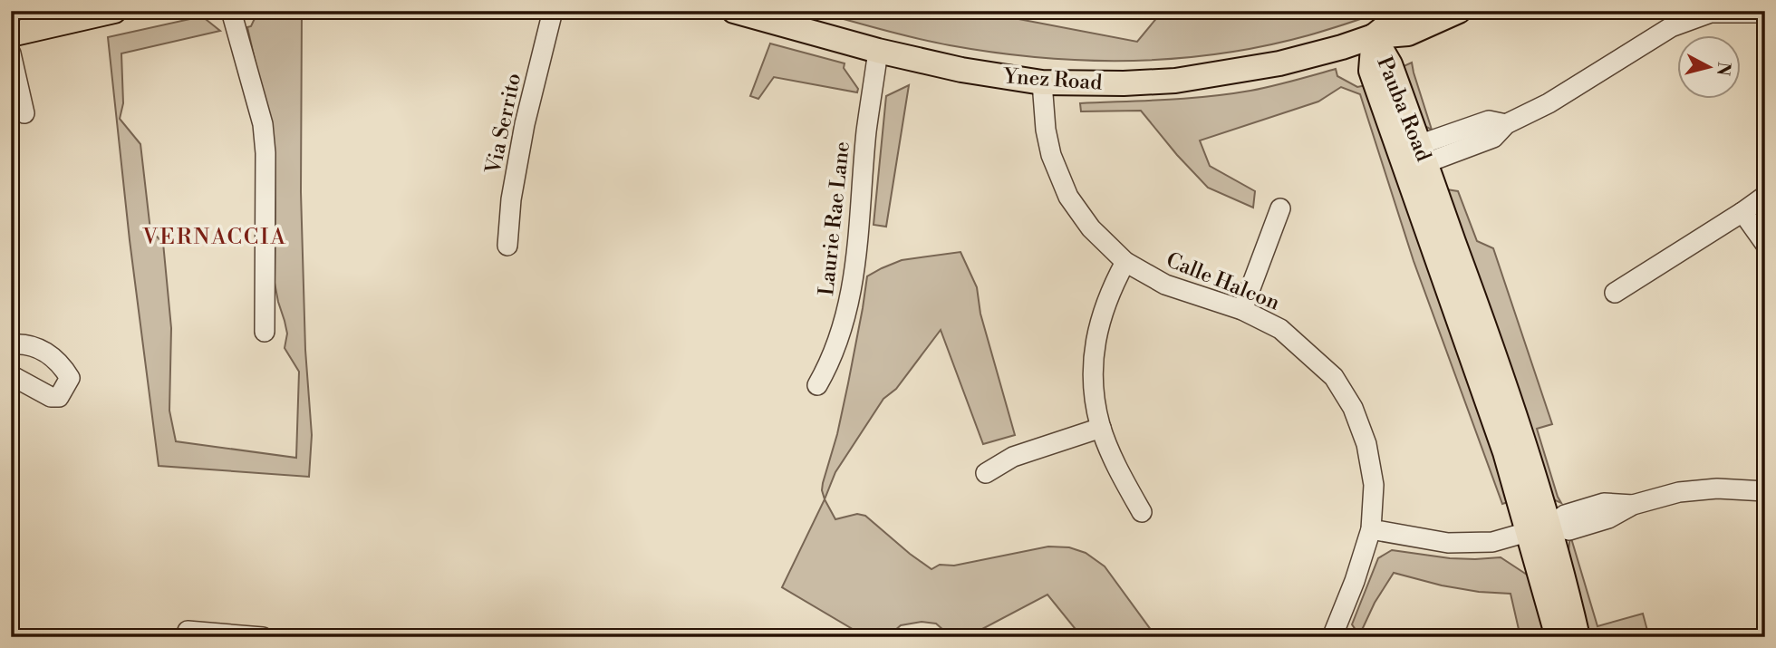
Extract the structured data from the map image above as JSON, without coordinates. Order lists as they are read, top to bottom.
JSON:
{
  "streets": {
    "main road": ["Ynez Road", "Pauba Road"],
    "street": ["Via Serrito", "Laurie Rae Lane", "Calle Halcon"]
  },
  "crossings": [
    ["Ynez Road", "Pauba Road"],
    ["Ynez Road", "Laurie Rae Lane"],
    ["Ynez Road", "Calle Halcon"]
  ],
  "districts": ["VERNACCIA"],
  "north": "right"
}
